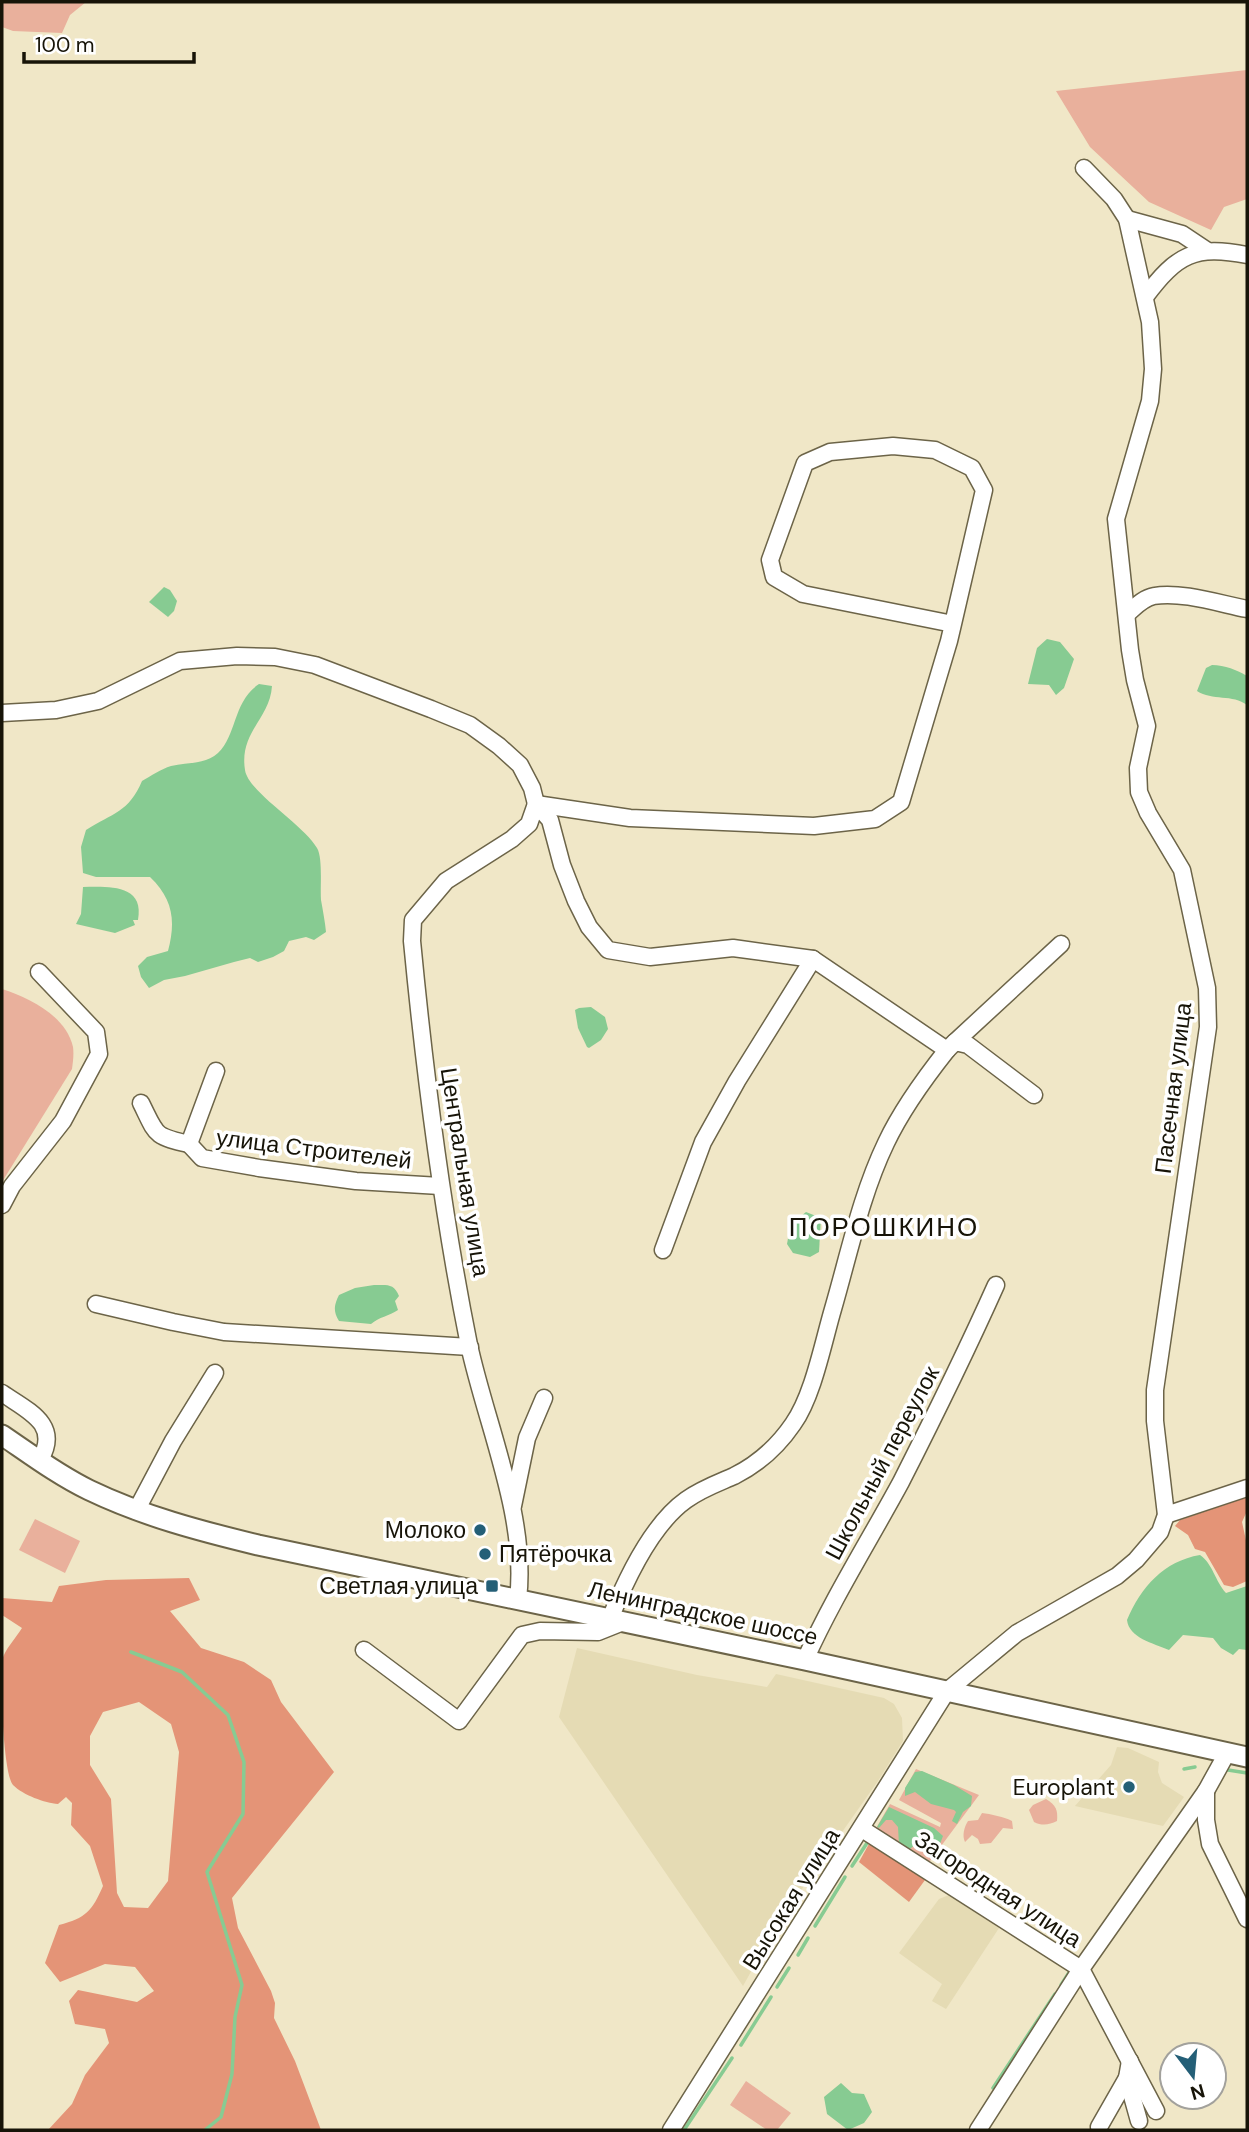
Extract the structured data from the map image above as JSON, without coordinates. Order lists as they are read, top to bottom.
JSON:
{
  "streets": {
    "main road": ["Ленинградское шоссе"],
    "street": [
      "Пасечная улица",
      "улица Строителей",
      "Центральная улица",
      "Школьный переулок",
      "Загородная улица",
      "Высокая улица"
    ]
  },
  "crossings": [
    ["улица Строителей", "Центральная улица"],
    ["Центральная улица", "Ленинградское шоссе"],
    ["Школьный переулок", "Ленинградское шоссе"],
    ["Ленинградское шоссе", "Высокая улица"],
    ["Загородная улица", "Высокая улица"]
  ],
  "districts": ["ПОРОШКИНО"],
  "places": {
    "other": ["Молоко", "Пятёрочка", "Europlant"],
    "transit": ["Светлая улица"]
  },
  "scale_bar": "100 m",
  "north": "bottom"
}
